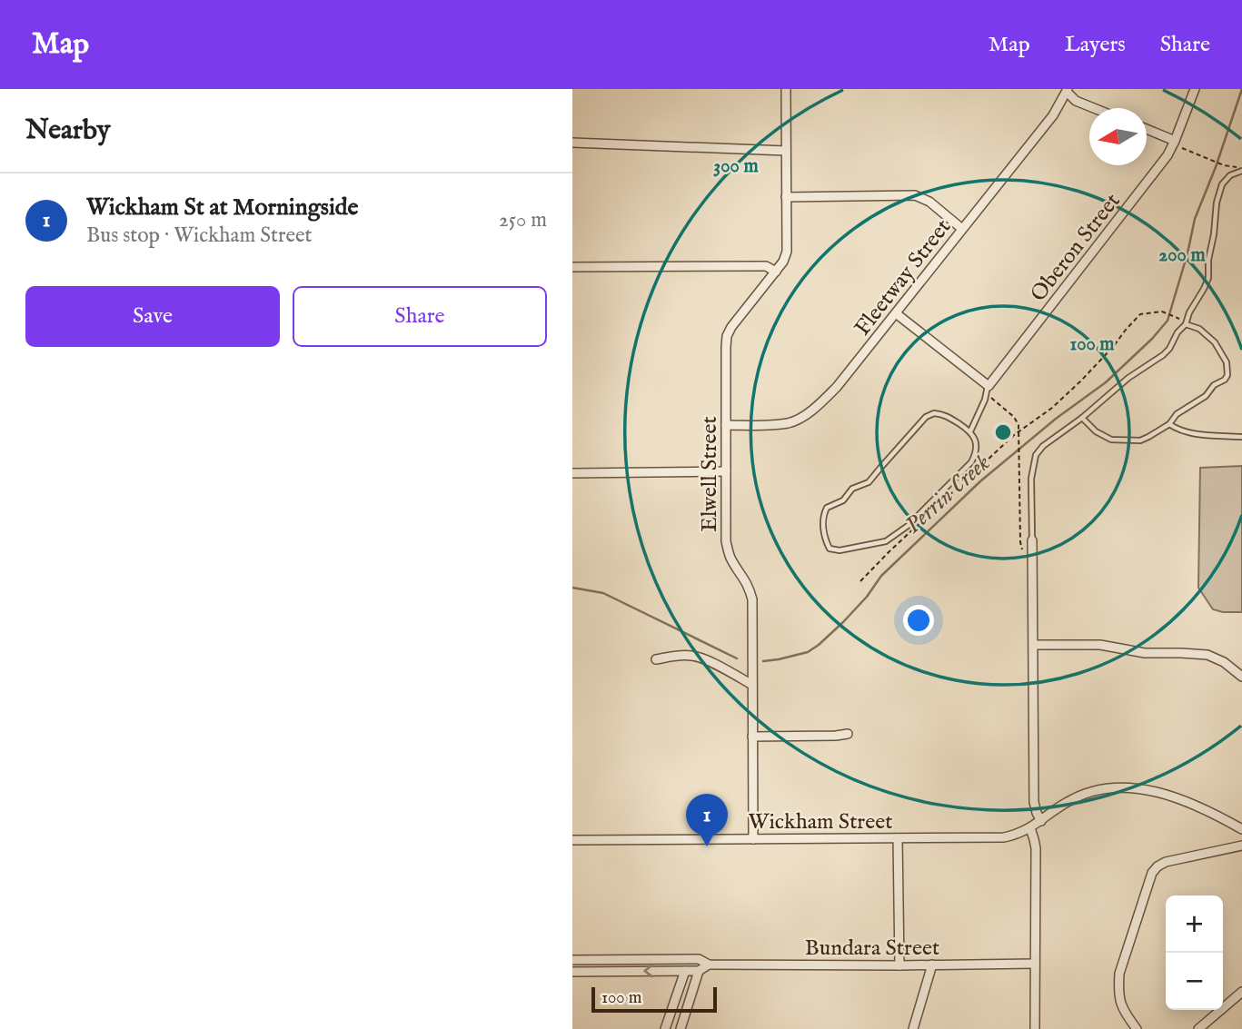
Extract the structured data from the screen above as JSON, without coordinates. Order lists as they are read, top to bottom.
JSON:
{
  "streets": {
    "street": [
      "Oberon Street",
      "Fleetway Street",
      "Elwell Street",
      "Wickham Street",
      "Bundara Street"
    ]
  },
  "crossings": [
    ["Fleetway Street", "Elwell Street"],
    ["Elwell Street", "Wickham Street"]
  ],
  "water": ["Perrin Creek"],
  "scale_bar": "100 m",
  "north": "left",
  "page": {
    "header": "Map",
    "nav": ["Map", "Layers", "Share"],
    "heading": "Nearby",
    "list": [
      {
        "mark": "1",
        "name": "Wickham St at Morningside",
        "note": "Bus stop · Wickham Street",
        "value": "250 m"
      }
    ],
    "buttons": ["Save", "Share"],
    "pins": "1",
    "map_buttons": ["+", "−"],
    "scale": "100 m"
  },
  "rings": ["300 m", "200 m", "100 m"]
}
